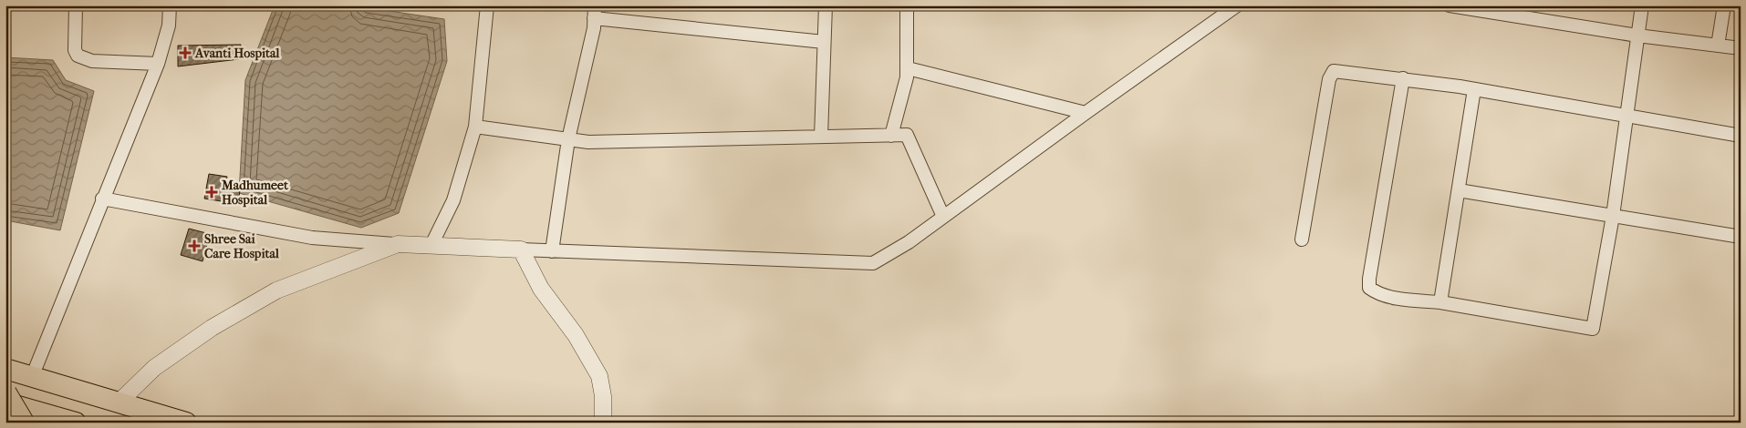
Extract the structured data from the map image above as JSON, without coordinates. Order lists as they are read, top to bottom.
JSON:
{
  "places": {
    "health": ["Avanti Hospital", "Madhumeet Hospital", "Shree Sai Care Hospital"]
  }
}
